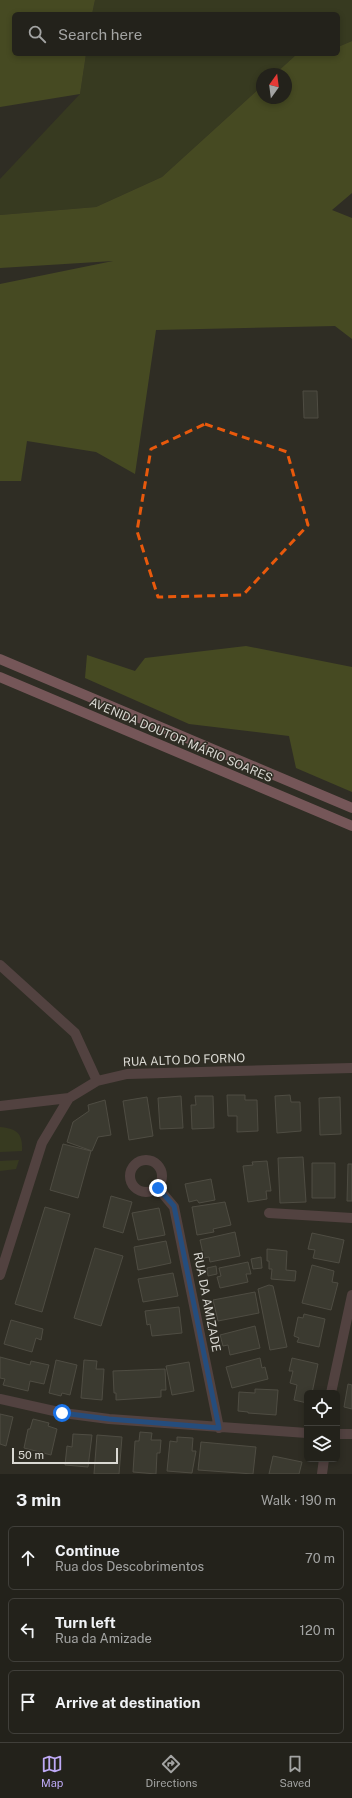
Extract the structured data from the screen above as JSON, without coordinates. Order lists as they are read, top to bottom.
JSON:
{
  "streets": {
    "main road": ["AVENIDA DOUTOR MÁRIO SOARES"],
    "street": ["RUA ALTO DO FORNO", "RUA DA AMIZADE"]
  },
  "scale_bar": "50 m",
  "north": "top",
  "page": {
    "search": "Search here",
    "scale": "50 m",
    "heading": ["3 min", "Walk · 190 m"],
    "list": [
      ["Continue", "Rua dos Descobrimentos", "70 m"],
      ["Turn left", "Rua da Amizade", "120 m"],
      "Arrive at destination"
    ],
    "nav": ["Map", "Directions", "Saved"]
  }
}
